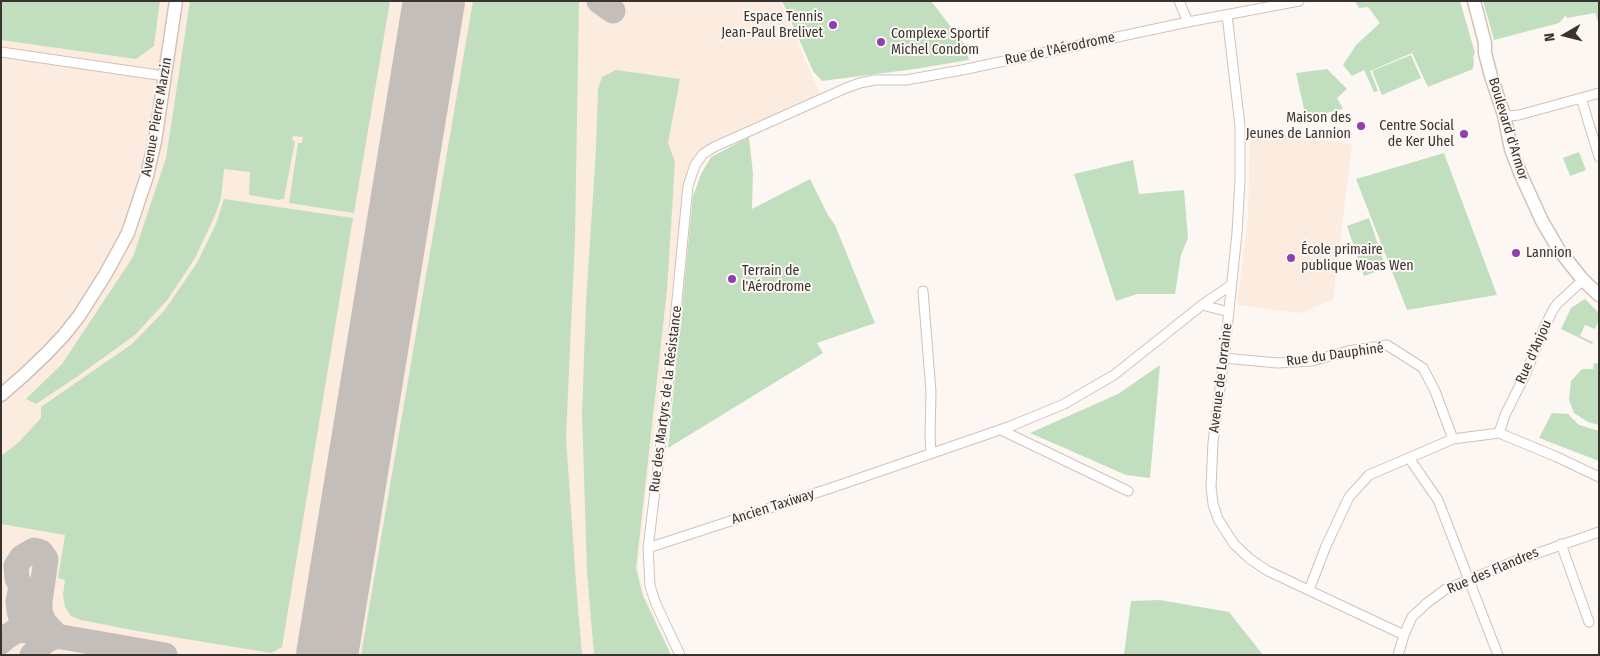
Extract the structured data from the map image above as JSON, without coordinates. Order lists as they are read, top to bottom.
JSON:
{
  "streets": {
    "main road": ["Avenue Pierre Marzin", "Boulevard d'Armor"],
    "street": [
      "Rue de l'Aérodrome",
      "Rue d'Anjou",
      "Rue du Dauphiné",
      "Avenue de Lorraine",
      "Rue des Martyrs de la Résistance",
      "Ancien Taxiway",
      "Rue des Flandres"
    ]
  },
  "crossings": [
    ["Rue de l'Aérodrome", "Avenue de Lorraine"],
    ["Rue de l'Aérodrome", "Rue des Martyrs de la Résistance"],
    ["Boulevard d'Armor", "Rue d'Anjou"],
    ["Rue du Dauphiné", "Avenue de Lorraine"],
    ["Avenue de Lorraine", "Ancien Taxiway"],
    ["Avenue de Lorraine", "Rue des Flandres"],
    ["Rue des Martyrs de la Résistance", "Ancien Taxiway"]
  ],
  "places": [
    "Espace Tennis Jean-Paul Brelivet",
    "Complexe Sportif Michel Condom",
    "Maison des Jeunes de Lannion",
    "Centre Social de Ker Uhel",
    "Lannion",
    "École primaire publique Woas Wen",
    "Terrain de l'Aérodrome"
  ],
  "north": "left"
}
